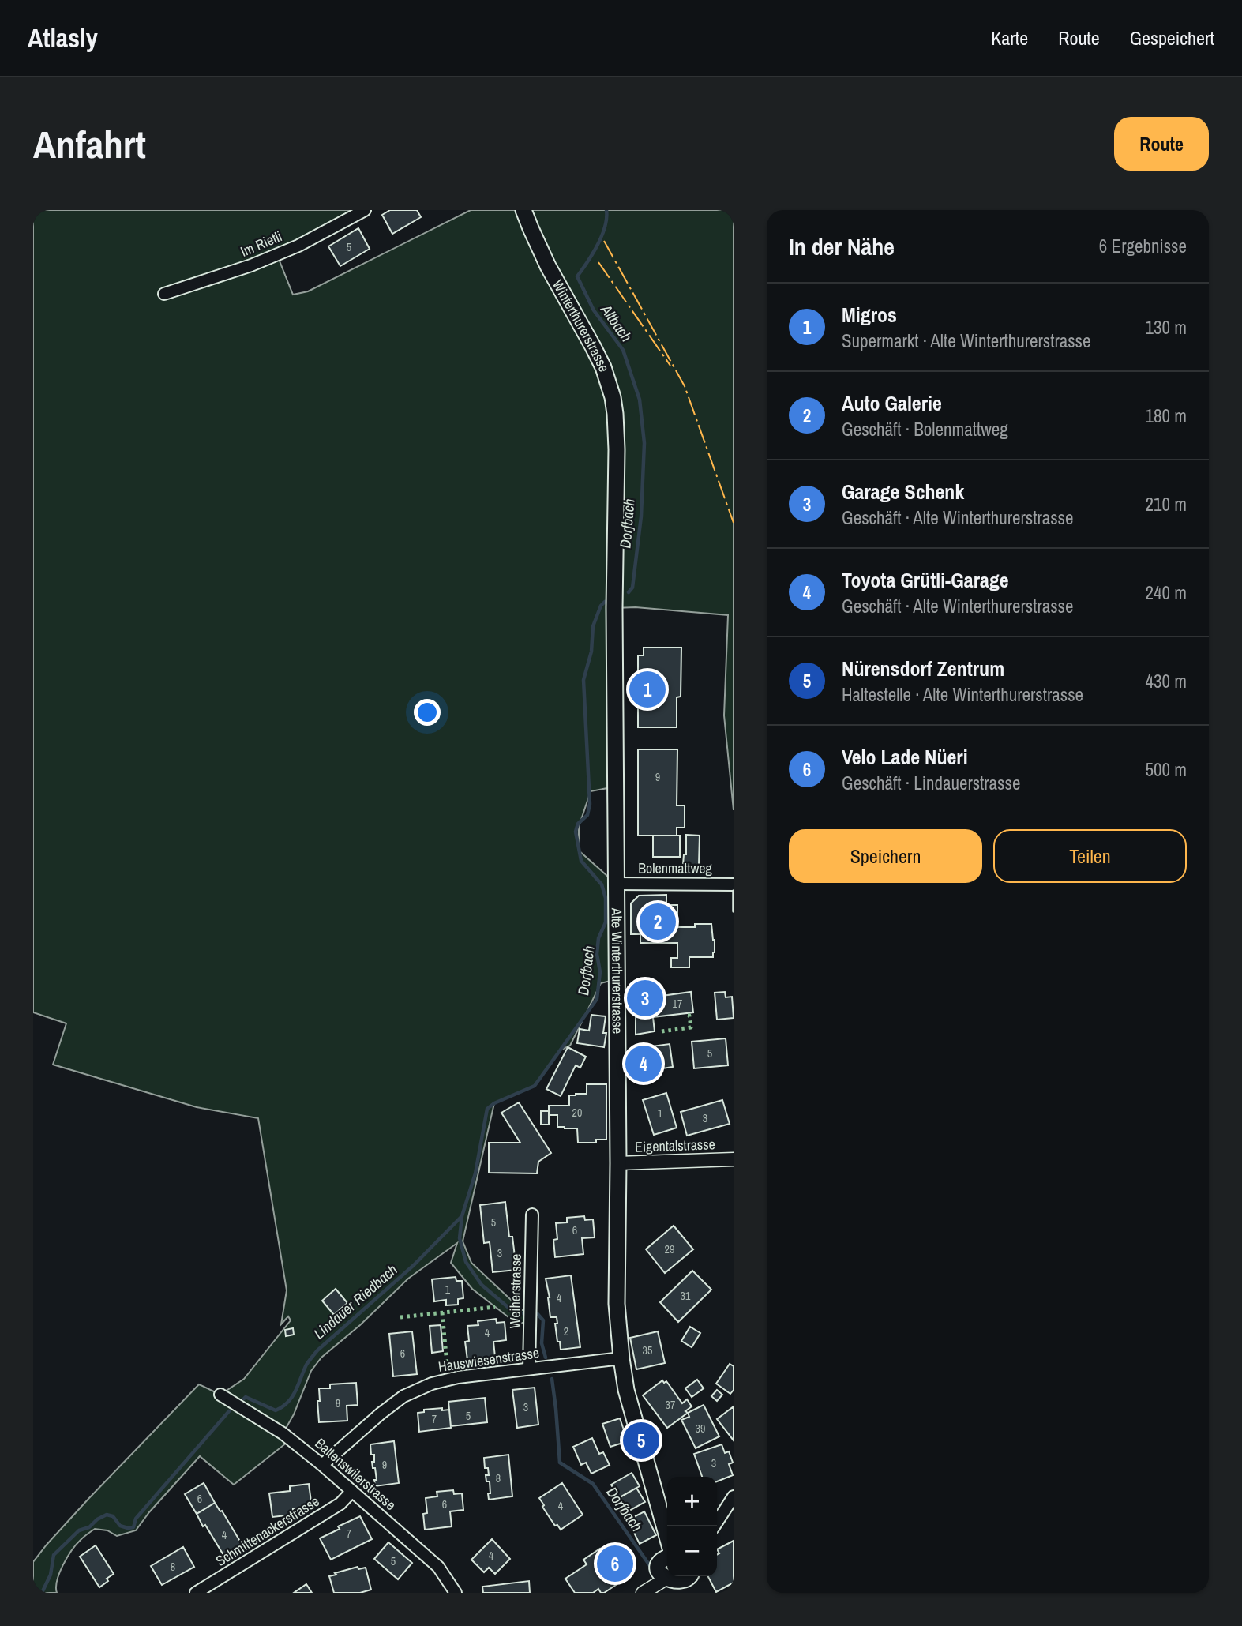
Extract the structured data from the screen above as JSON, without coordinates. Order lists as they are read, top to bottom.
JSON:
{
  "streets": {
    "main road": ["Winterthurerstrasse", "Alte Winterthurerstrasse"],
    "street": [
      "Im Rietli",
      "Bolenmattweg",
      "Eigentalstrasse",
      "Weiherstrasse",
      "Hauswiesenstrasse",
      "Baltenswilerstrasse",
      "Schmittenackerstrasse"
    ]
  },
  "crossings": [
    ["Winterthurerstrasse", "Alte Winterthurerstrasse"],
    ["Bolenmattweg", "Alte Winterthurerstrasse"],
    ["Alte Winterthurerstrasse", "Eigentalstrasse"],
    ["Alte Winterthurerstrasse", "Hauswiesenstrasse"],
    ["Weiherstrasse", "Hauswiesenstrasse"],
    ["Hauswiesenstrasse", "Baltenswilerstrasse"],
    ["Baltenswilerstrasse", "Schmittenackerstrasse"]
  ],
  "water": ["Altbach", "Dorfbach", "Lindauer Riedbach"],
  "house_numbers": [
    "5",
    "9",
    "17",
    "5",
    "20",
    "1",
    "3",
    "5",
    "6",
    "29",
    "3",
    "1",
    "31",
    "4",
    "2",
    "4",
    "35",
    "6",
    "8",
    "37",
    "3",
    "5",
    "7",
    "39",
    "3",
    "9",
    "8",
    "6",
    "6",
    "4",
    "7",
    "4",
    "4",
    "5",
    "8"
  ],
  "page": {
    "header": "Atlasly",
    "nav": ["Karte", "Route", "Gespeichert"],
    "buttons": [
      "Route",
      ["Speichern", "Teilen"]
    ],
    "title": "Anfahrt",
    "heading": ["In der Nähe", "6 Ergebnisse"],
    "list": [
      {
        "mark": "1",
        "name": "Migros",
        "note": "Supermarkt · Alte Winterthurerstrasse",
        "value": "130 m"
      },
      {
        "mark": "2",
        "name": "Auto Galerie",
        "note": "Geschäft · Bolenmattweg",
        "value": "180 m"
      },
      {
        "mark": "3",
        "name": "Garage Schenk",
        "note": "Geschäft · Alte Winterthurerstrasse",
        "value": "210 m"
      },
      {
        "mark": "4",
        "name": "Toyota Grütli-Garage",
        "note": "Geschäft · Alte Winterthurerstrasse",
        "value": "240 m"
      },
      {
        "mark": "5",
        "name": "Nürensdorf Zentrum",
        "note": "Haltestelle · Alte Winterthurerstrasse",
        "value": "430 m"
      },
      {
        "mark": "6",
        "name": "Velo Lade Nüeri",
        "note": "Geschäft · Lindauerstrasse",
        "value": "500 m"
      }
    ],
    "pins": [
      "1",
      "2",
      "3",
      "4",
      "5",
      "6"
    ],
    "map_buttons": ["+", "−"]
  }
}
